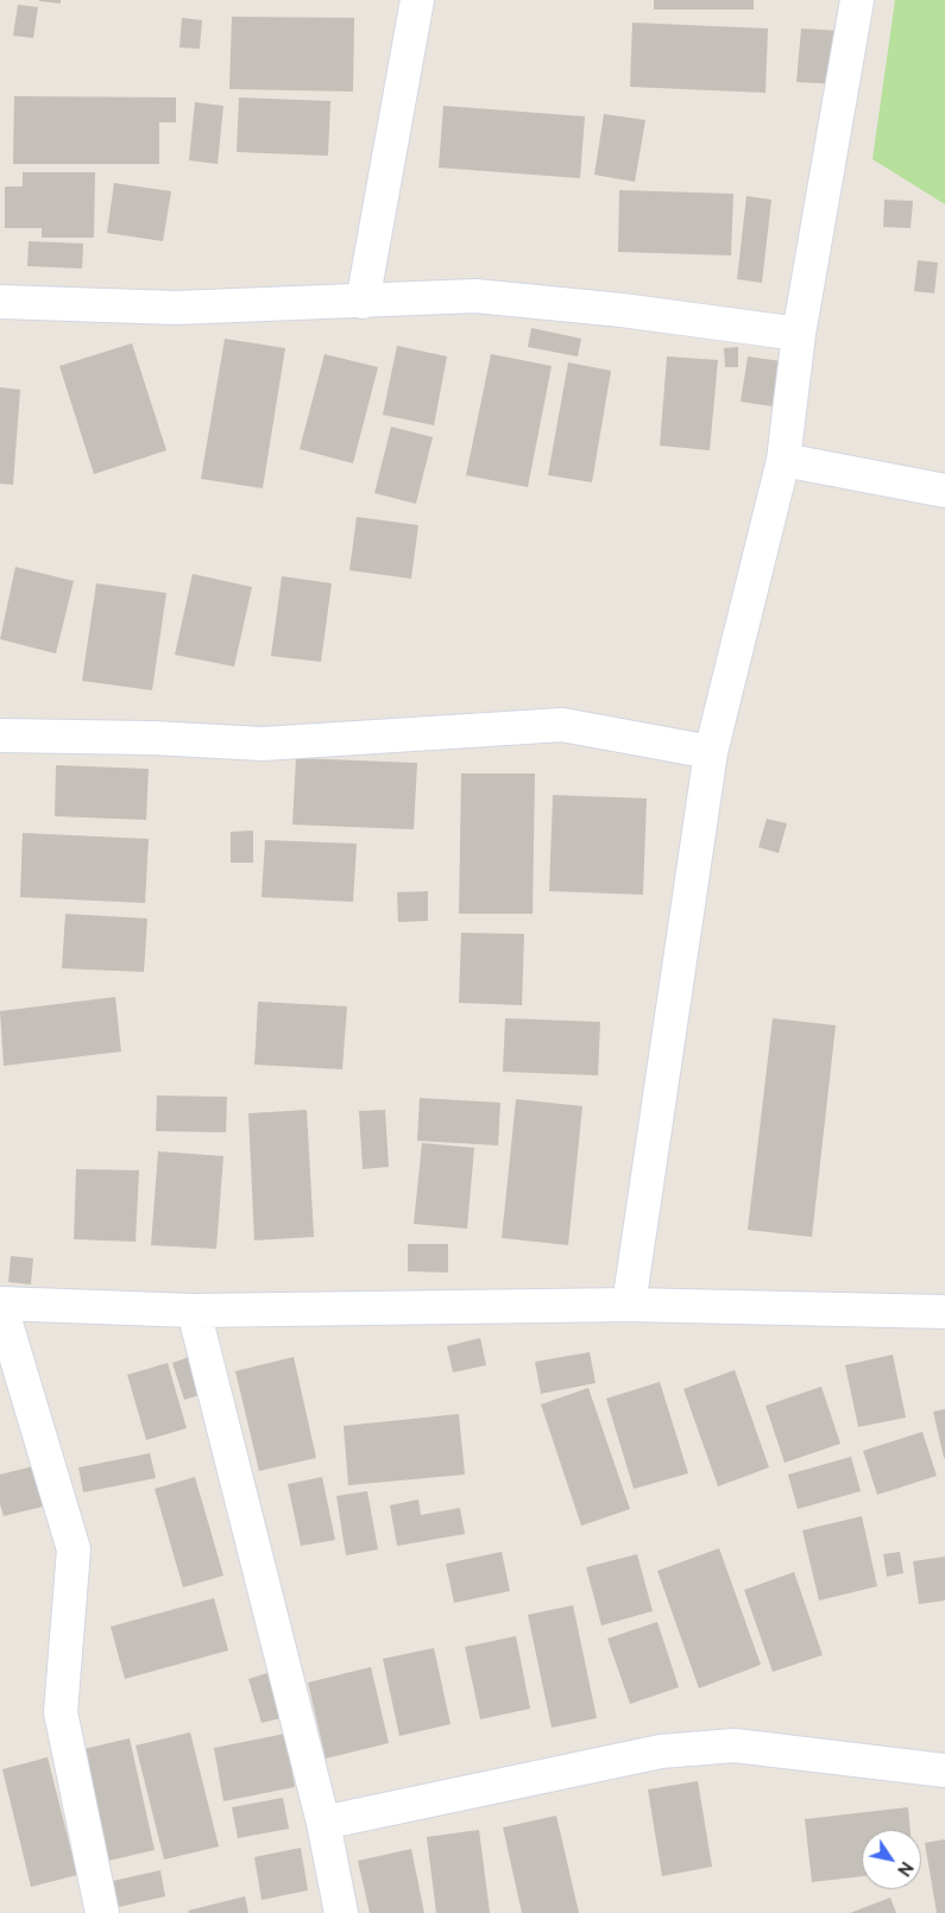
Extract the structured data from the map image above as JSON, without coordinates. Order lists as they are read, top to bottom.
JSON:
{
  "north": "bottom right"
}
